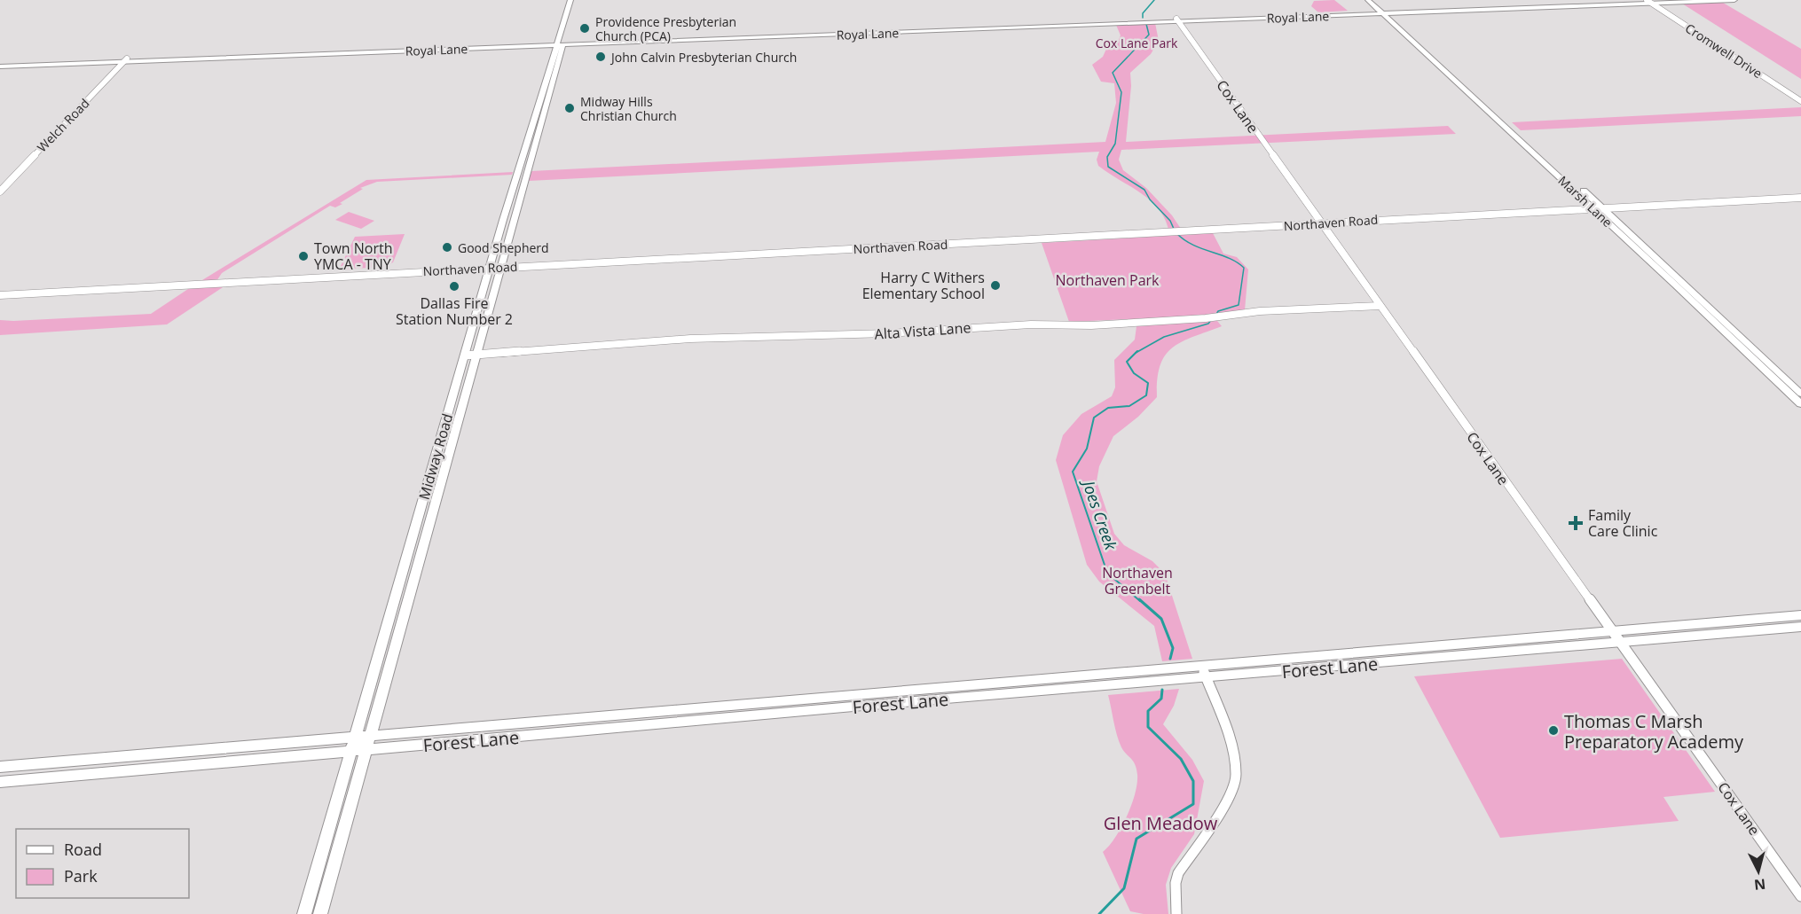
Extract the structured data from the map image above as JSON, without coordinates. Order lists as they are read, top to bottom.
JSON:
{
  "streets": {
    "main road": [
      "Royal Lane",
      "Marsh Lane",
      "Midway Road",
      "Forest Lane"
    ],
    "street": [
      "Cromwell Drive",
      "Cox Lane",
      "Welch Road",
      "Northaven Road",
      "Alta Vista Lane"
    ]
  },
  "crossings": [
    ["Royal Lane", "Cromwell Drive"],
    ["Royal Lane", "Cox Lane"],
    ["Royal Lane", "Welch Road"],
    ["Royal Lane", "Marsh Lane"],
    ["Royal Lane", "Midway Road"],
    ["Cox Lane", "Northaven Road"],
    ["Cox Lane", "Alta Vista Lane"],
    ["Cox Lane", "Forest Lane"],
    ["Marsh Lane", "Northaven Road"],
    ["Northaven Road", "Midway Road"],
    ["Alta Vista Lane", "Midway Road"],
    ["Midway Road", "Forest Lane"]
  ],
  "water": ["Joes Creek"],
  "parks": [
    "Cox Lane Park",
    "Northaven Park",
    "Northaven Greenbelt",
    "Glen Meadow"
  ],
  "places": {
    "other": [
      "Providence Presbyterian Church (PCA)",
      "John Calvin Presbyterian Church",
      "Midway Hills Christian Church",
      "Good Shepherd",
      "Town North YMCA - TNY",
      "Harry C Withers Elementary School",
      "Dallas Fire Station Number 2",
      "Thomas C Marsh Preparatory Academy"
    ],
    "health": ["Family Care Clinic"]
  },
  "legend": ["Road", "Park"],
  "north": "bottom"
}
